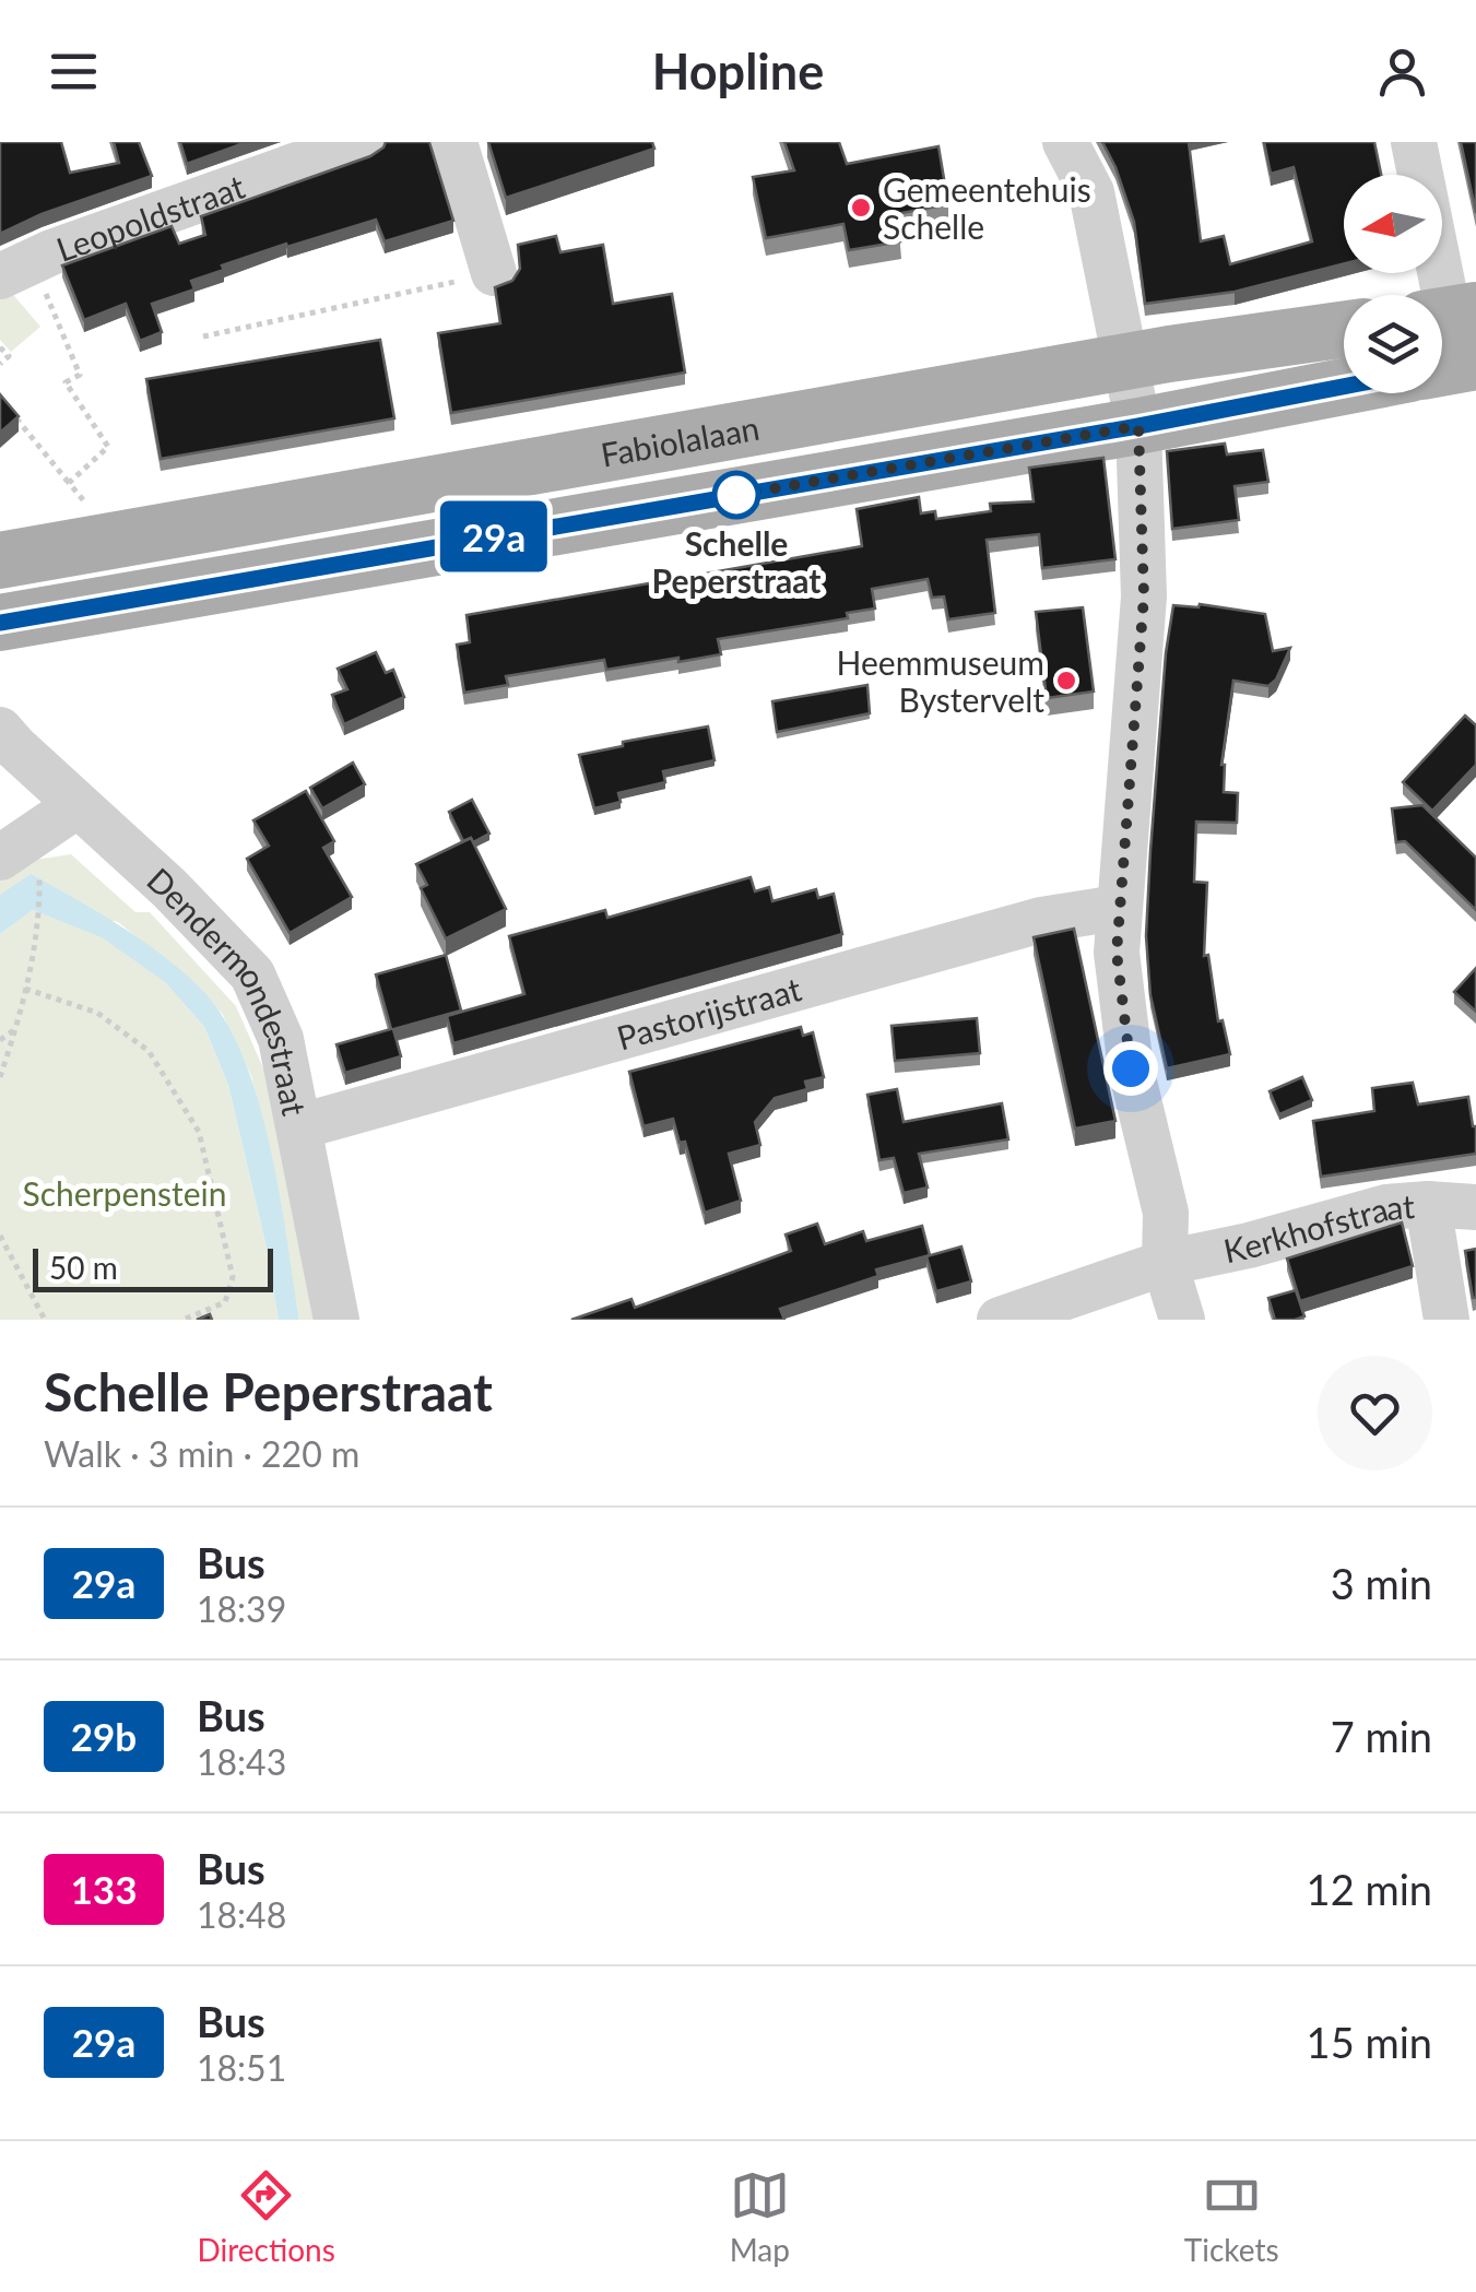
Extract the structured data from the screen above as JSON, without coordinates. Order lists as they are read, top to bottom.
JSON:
{
  "streets": {
    "main road": ["Fabiolalaan"],
    "street": [
      "Leopoldstraat",
      "Dendermondestraat",
      "Pastorijstraat",
      "Kerkhofstraat"
    ]
  },
  "crossings": [
    ["Dendermondestraat", "Pastorijstraat"]
  ],
  "parks": ["Scherpenstein"],
  "places": ["Gemeentehuis Schelle", "Schelle Peperstraat", "Heemmuseum Bystervelt"],
  "lines": ["bus line 29a"],
  "scale_bar": "50 m",
  "north": "left",
  "page": {
    "header": "Hopline",
    "on_map": "29a",
    "scale": "50 m",
    "heading": ["Schelle Peperstraat", "Walk · 3 min · 220 m"],
    "list": [
      {
        "mark": "29a",
        "name": "Bus",
        "note": "18:39",
        "value": "3 min"
      },
      {
        "mark": "29b",
        "name": "Bus",
        "note": "18:43",
        "value": "7 min"
      },
      {
        "mark": "133",
        "name": "Bus",
        "note": "18:48",
        "value": "12 min"
      },
      {
        "mark": "29a",
        "name": "Bus",
        "note": "18:51",
        "value": "15 min"
      }
    ],
    "tabs": ["Directions", "Map", "Tickets"]
  }
}
